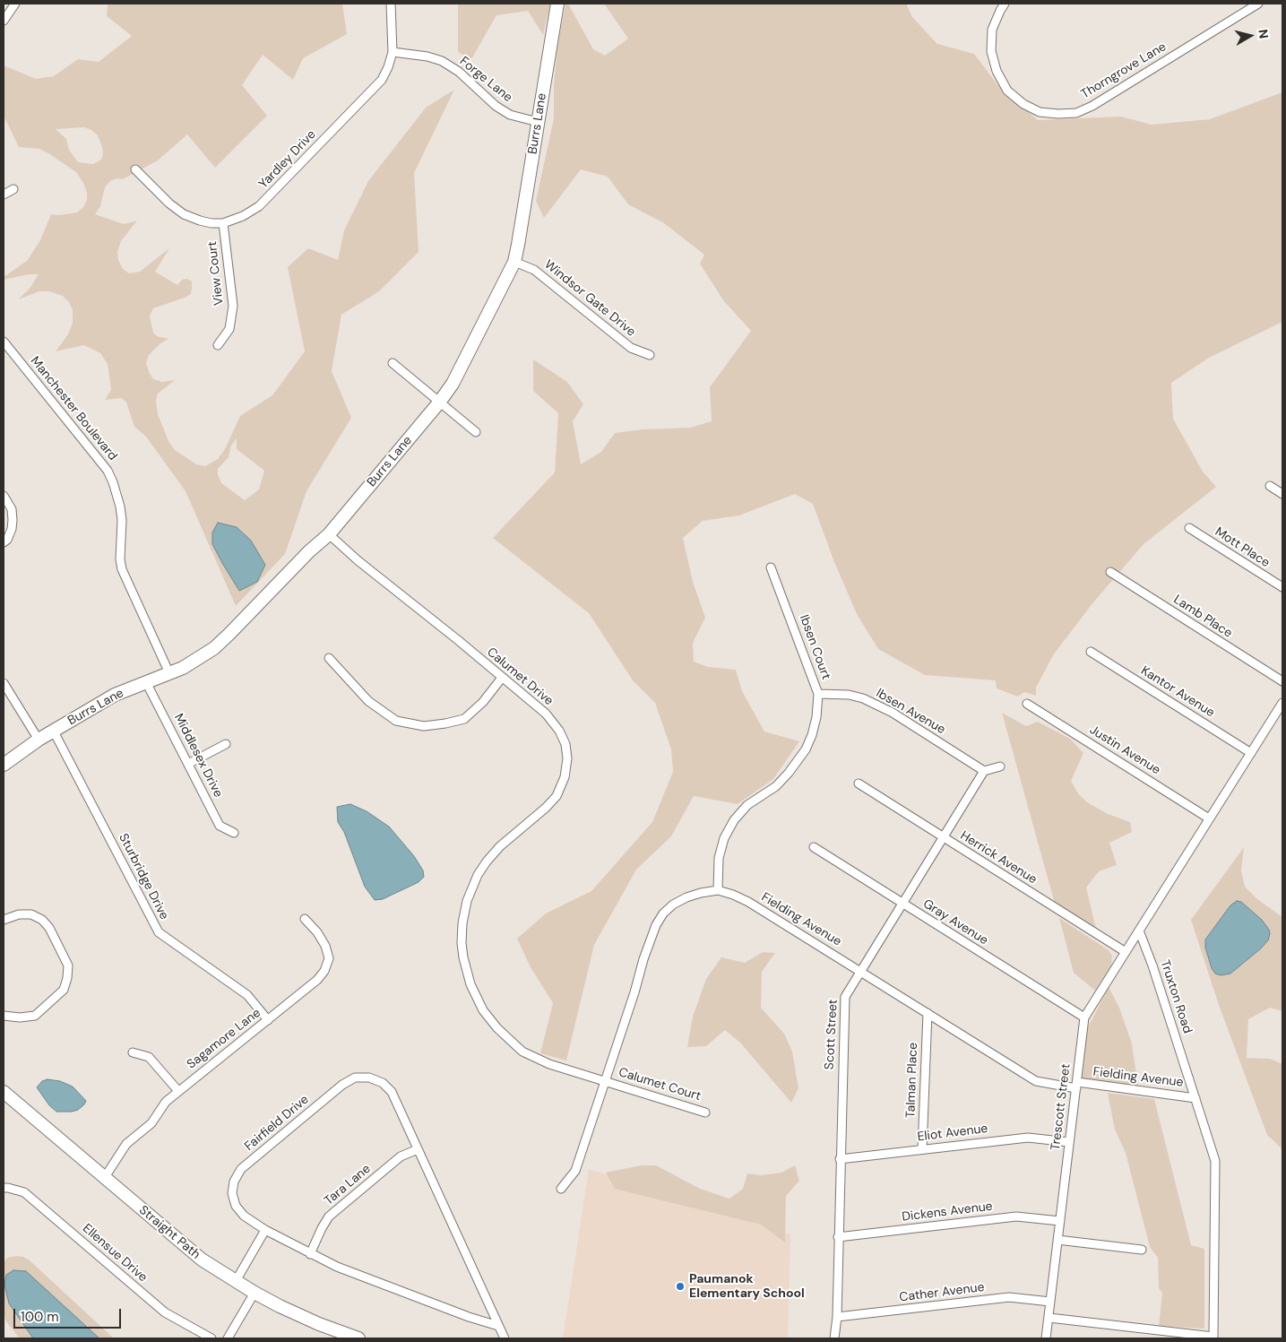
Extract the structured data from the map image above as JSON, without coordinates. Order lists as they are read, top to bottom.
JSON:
{
  "streets": {
    "street": [
      "Thorngrove Lane",
      "Forge Lane",
      "Burrs Lane",
      "Yardley Drive",
      "View Court",
      "Windsor Gate Drive",
      "Manchester Boulevard",
      "Mott Place",
      "Lamb Place",
      "Ibsen Court",
      "Calumet Drive",
      "Kantor Avenue",
      "Ibsen Avenue",
      "Justin Avenue",
      "Middlesex Drive",
      "Herrick Avenue",
      "Sturbridge Drive",
      "Fielding Avenue",
      "Gray Avenue",
      "Truxton Road",
      "Scott Street",
      "Sagamore Lane",
      "Talman Place",
      "Calumet Court",
      "Trescott Street",
      "Fairfield Drive",
      "Eliot Avenue",
      "Tara Lane",
      "Dickens Avenue",
      "Straight Path",
      "Ellensue Drive",
      "Cather Avenue"
    ]
  },
  "crossings": [
    ["Forge Lane", "Burrs Lane"],
    ["Forge Lane", "Yardley Drive"],
    ["Burrs Lane", "Windsor Gate Drive"],
    ["Burrs Lane", "Manchester Boulevard"],
    ["Burrs Lane", "Calumet Drive"],
    ["Burrs Lane", "Middlesex Drive"],
    ["Burrs Lane", "Sturbridge Drive"],
    ["Yardley Drive", "View Court"],
    ["Ibsen Court", "Ibsen Avenue"],
    ["Ibsen Court", "Fielding Avenue"],
    ["Calumet Drive", "Fielding Avenue"],
    ["Calumet Drive", "Calumet Court"],
    ["Ibsen Avenue", "Scott Street"],
    ["Herrick Avenue", "Scott Street"],
    ["Herrick Avenue", "Trescott Street"],
    ["Sturbridge Drive", "Sagamore Lane"],
    ["Fielding Avenue", "Truxton Road"],
    ["Fielding Avenue", "Scott Street"],
    ["Fielding Avenue", "Talman Place"],
    ["Fielding Avenue", "Calumet Court"],
    ["Fielding Avenue", "Trescott Street"],
    ["Gray Avenue", "Scott Street"],
    ["Gray Avenue", "Trescott Street"],
    ["Truxton Road", "Trescott Street"],
    ["Scott Street", "Eliot Avenue"],
    ["Scott Street", "Dickens Avenue"],
    ["Scott Street", "Cather Avenue"],
    ["Sagamore Lane", "Straight Path"],
    ["Talman Place", "Eliot Avenue"],
    ["Trescott Street", "Eliot Avenue"],
    ["Trescott Street", "Dickens Avenue"],
    ["Trescott Street", "Cather Avenue"],
    ["Fairfield Drive", "Tara Lane"]
  ],
  "places": ["Paumanok Elementary School"],
  "scale_bar": "100 m",
  "north": "right"
}
